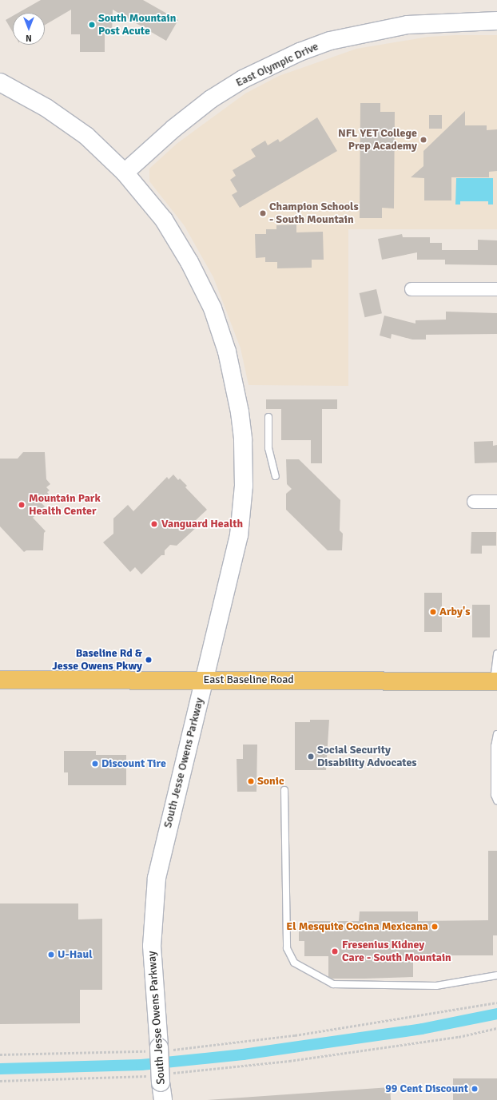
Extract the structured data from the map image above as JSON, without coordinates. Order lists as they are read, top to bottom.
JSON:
{
  "streets": {
    "main road": ["East Baseline Road"],
    "street": ["East Olympic Drive", "South Jesse Owens Parkway"]
  },
  "crossings": [
    ["East Olympic Drive", "South Jesse Owens Parkway"],
    ["East Baseline Road", "South Jesse Owens Parkway"]
  ],
  "places": [
    "South Mountain Post Acute",
    "NFL YET College Prep Academy",
    "Champion Schools - South Mountain",
    "Mountain Park Health Center",
    "Vanguard Health",
    "Arby's",
    "Baseline Rd & Jesse Owens Pkwy",
    "Social Security Disability Advocates",
    "Discount Tire",
    "Sonic",
    "El Mesquite Cocina Mexicana",
    "Fresenius Kidney Care - South Mountain",
    "U-Haul",
    "99 Cent Discount"
  ],
  "north": "bottom"
}
